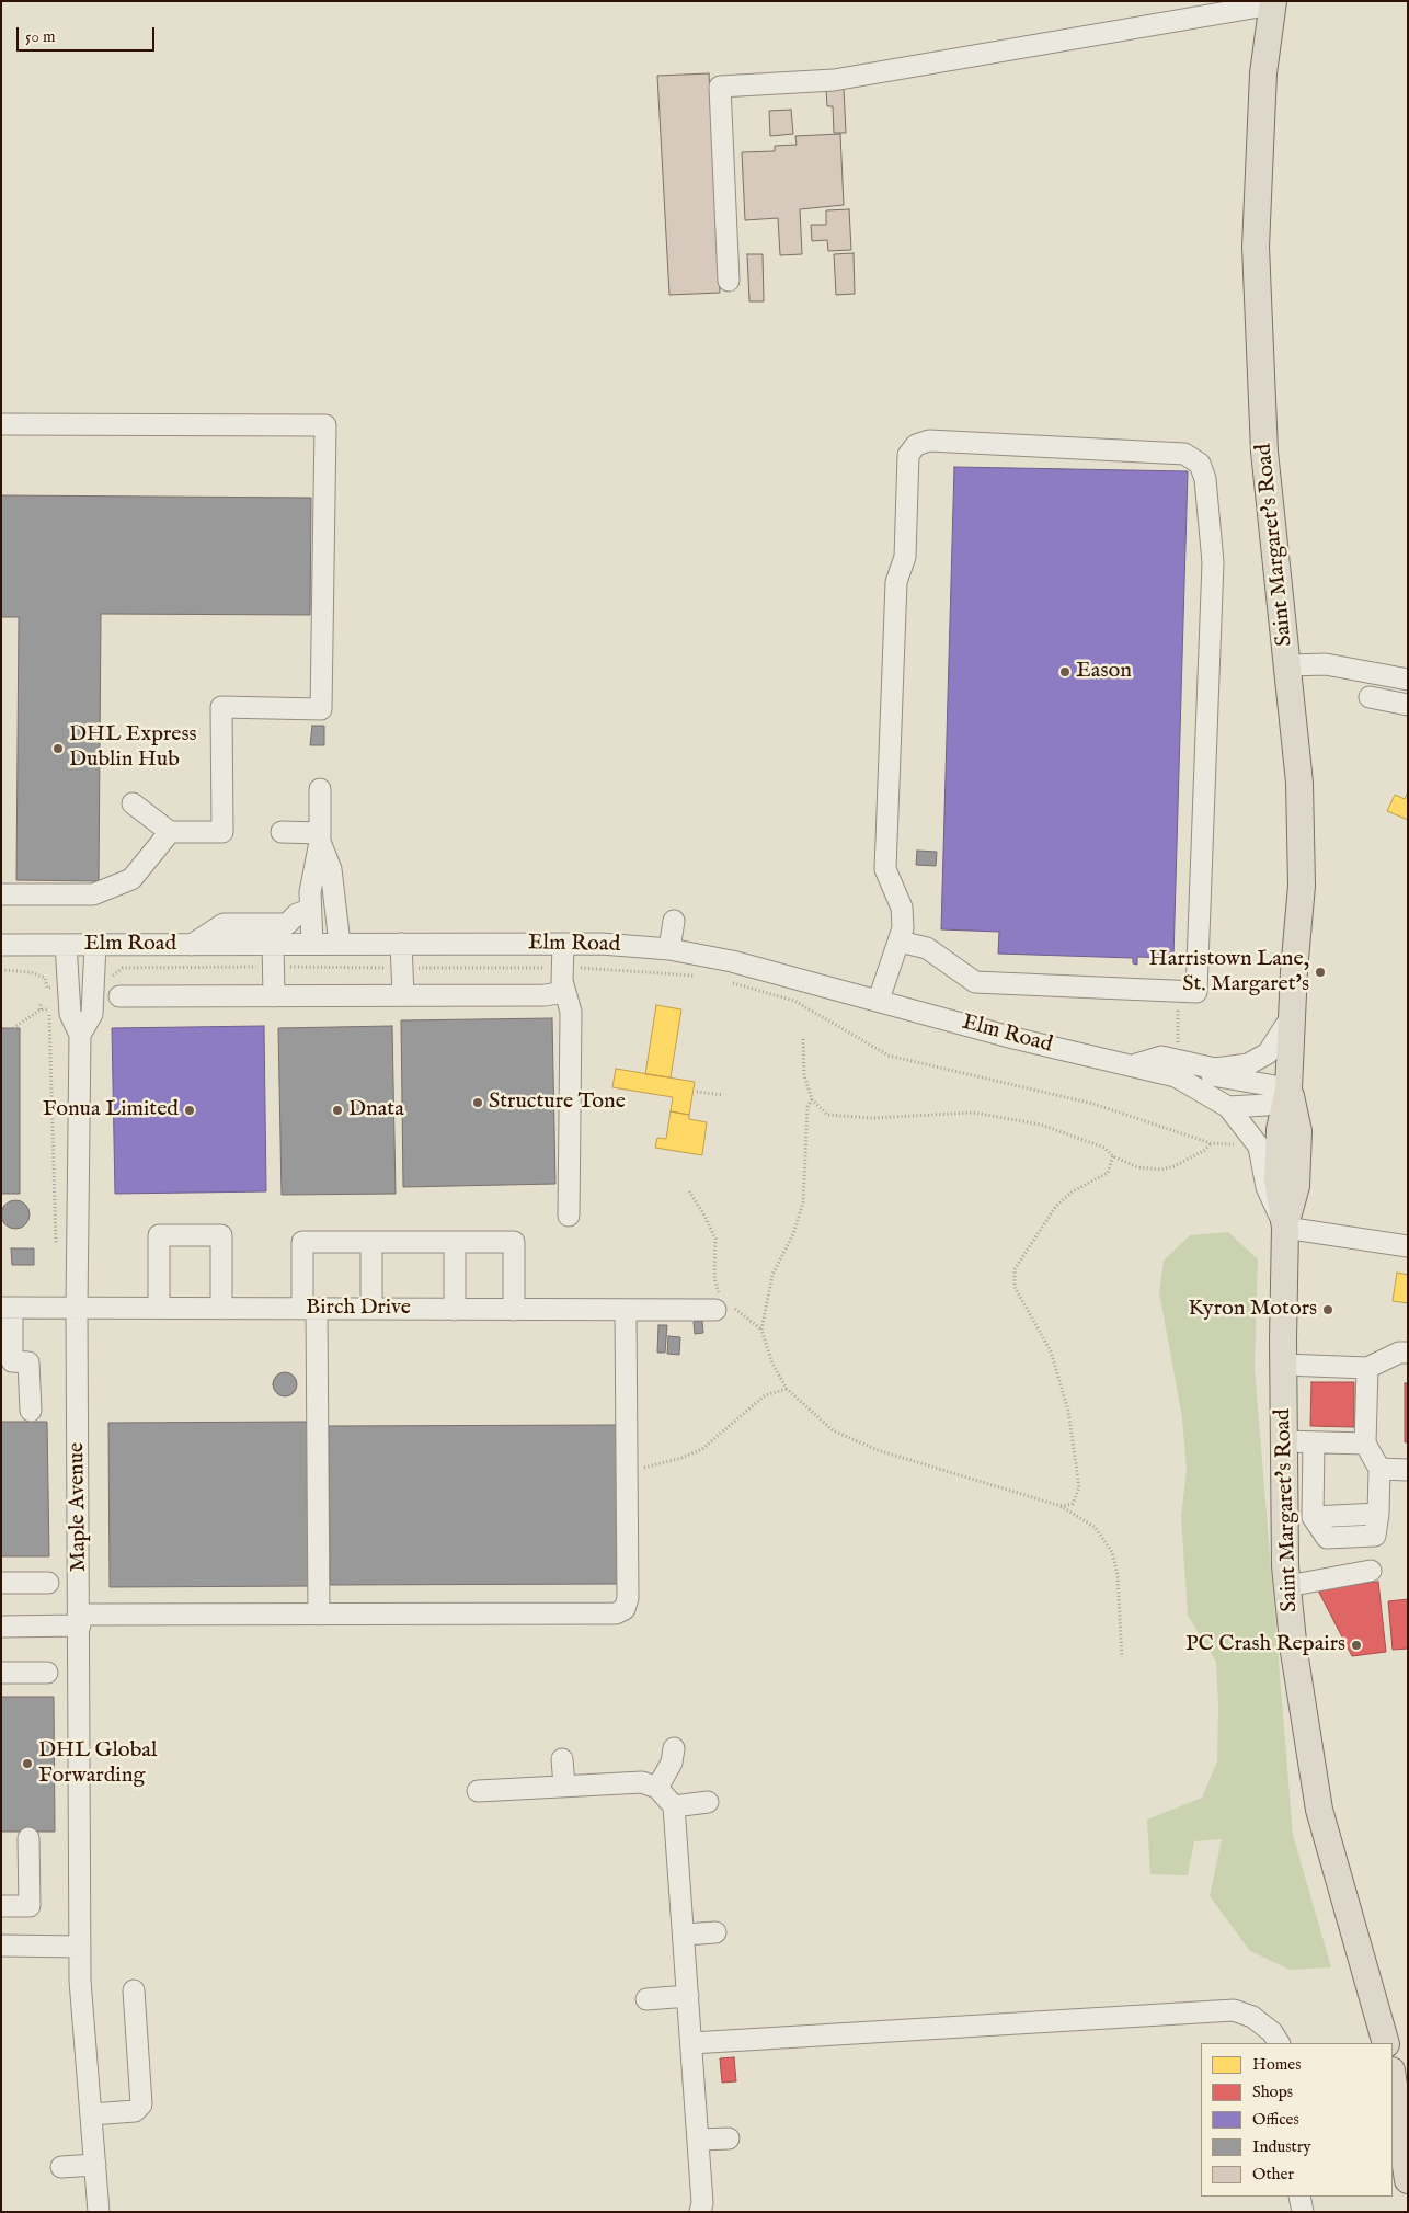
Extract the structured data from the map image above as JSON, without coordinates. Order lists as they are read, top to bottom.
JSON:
{
  "streets": {
    "main road": ["Saint Margaret's Road"],
    "street": ["Elm Road", "Birch Drive", "Maple Avenue"]
  },
  "crossings": [
    ["Saint Margaret's Road", "Elm Road"],
    ["Elm Road", "Maple Avenue"],
    ["Birch Drive", "Maple Avenue"]
  ],
  "places": [
    "Eason",
    "DHL Express Dublin Hub",
    "Harristown Lane, St. Margaret's",
    "Structure Tone",
    "Fonua Limited",
    "Dnata",
    "Kyron Motors",
    "PC Crash Repairs",
    "DHL Global Forwarding"
  ],
  "legend": [
    "Homes",
    "Shops",
    "Offices",
    "Industry",
    "Other"
  ],
  "scale_bar": "50 m"
}
